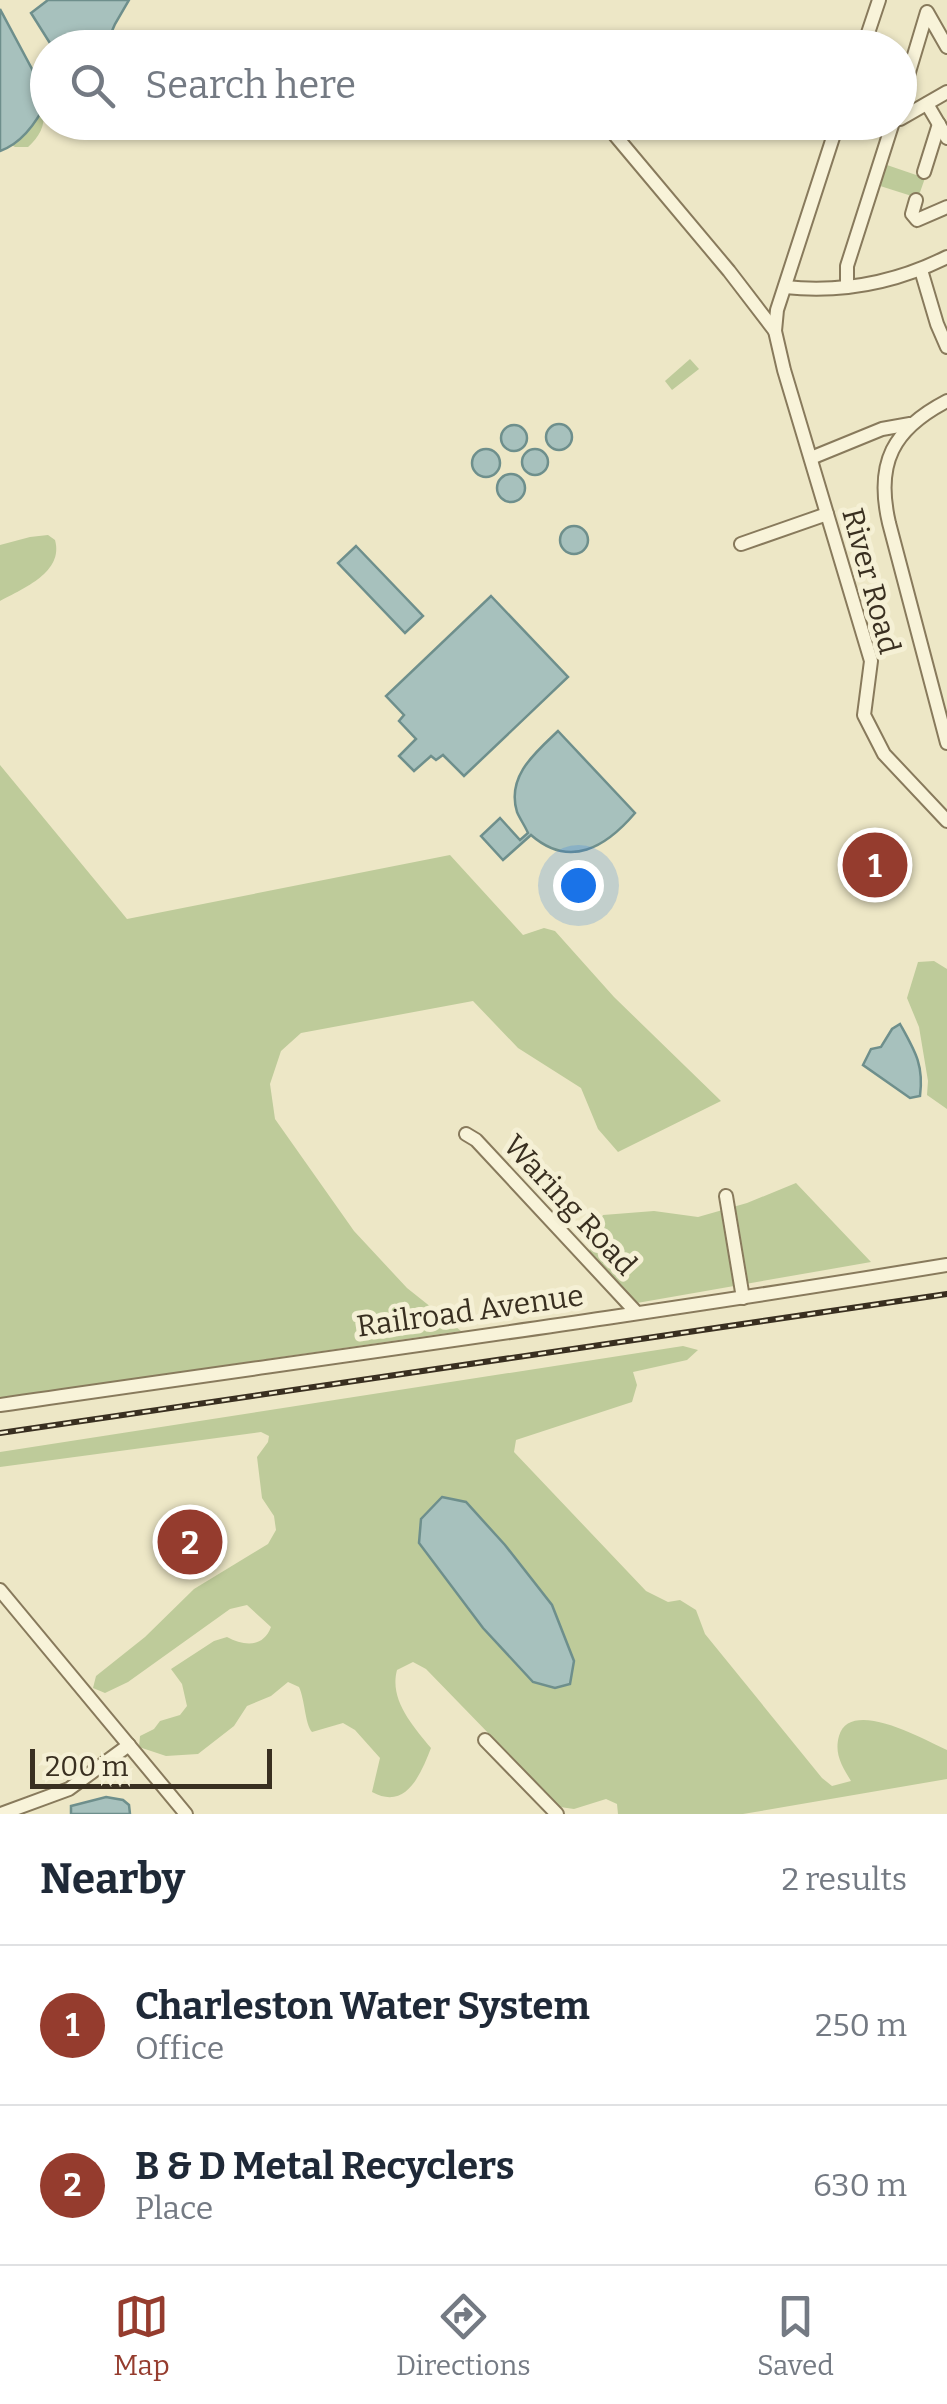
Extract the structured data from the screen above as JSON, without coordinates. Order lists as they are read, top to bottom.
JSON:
{
  "streets": {
    "street": ["River Road", "Waring Road", "Railroad Avenue"]
  },
  "crossings": [
    ["Waring Road", "Railroad Avenue"]
  ],
  "scale_bar": "200 m",
  "page": {
    "search": "Search here",
    "pins": ["1", "2"],
    "scale": "200 m",
    "heading": ["Nearby", "2 results"],
    "list": [
      {
        "mark": "1",
        "name": "Charleston Water System",
        "note": "Office",
        "value": "250 m"
      },
      {
        "mark": "2",
        "name": "B & D Metal Recyclers",
        "note": "Place",
        "value": "630 m"
      }
    ],
    "nav": ["Map", "Directions", "Saved"]
  }
}
